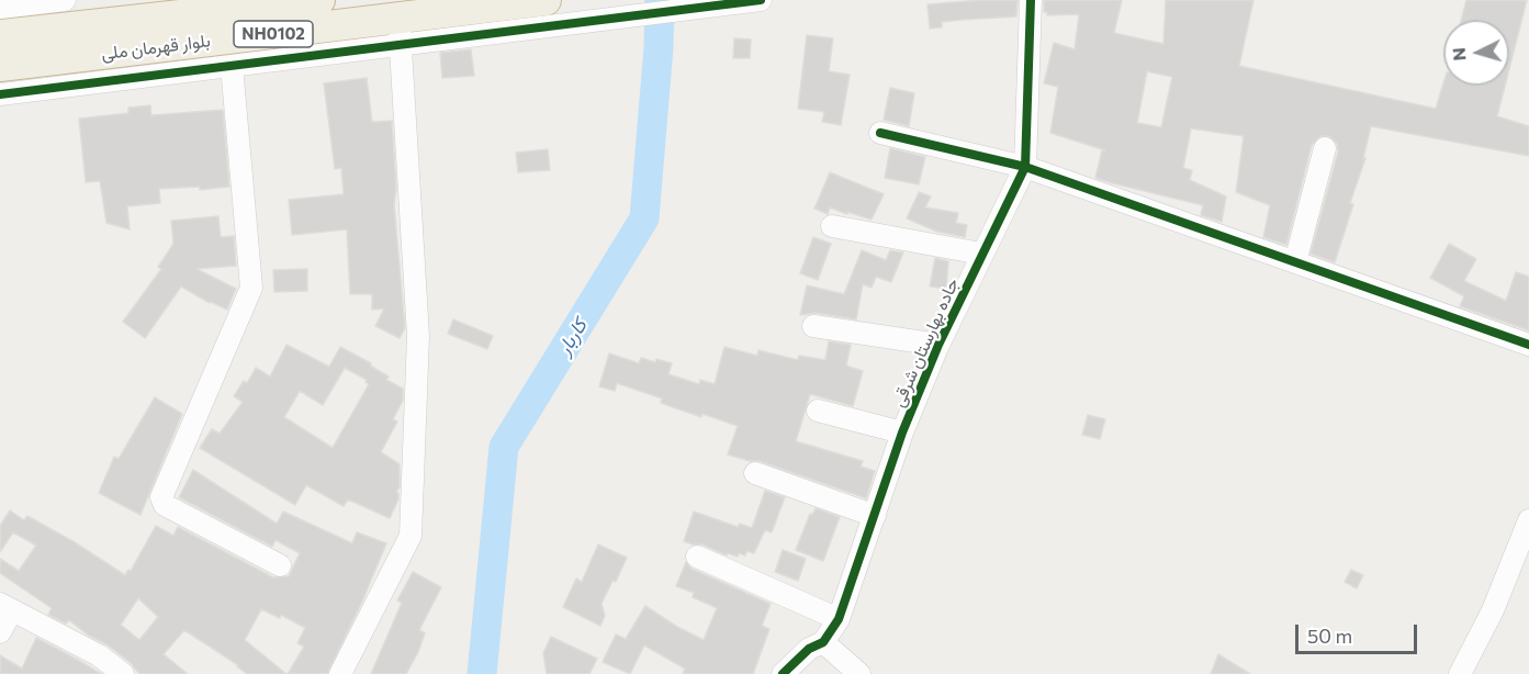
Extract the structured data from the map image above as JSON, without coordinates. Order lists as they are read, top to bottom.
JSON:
{
  "streets": {
    "highway": ["NH0102", "بلوار قهرمان ملی"],
    "street": ["جاده بهارستان شرقی"]
  },
  "water": ["کاربار"],
  "scale_bar": "50 m",
  "north": "left"
}
